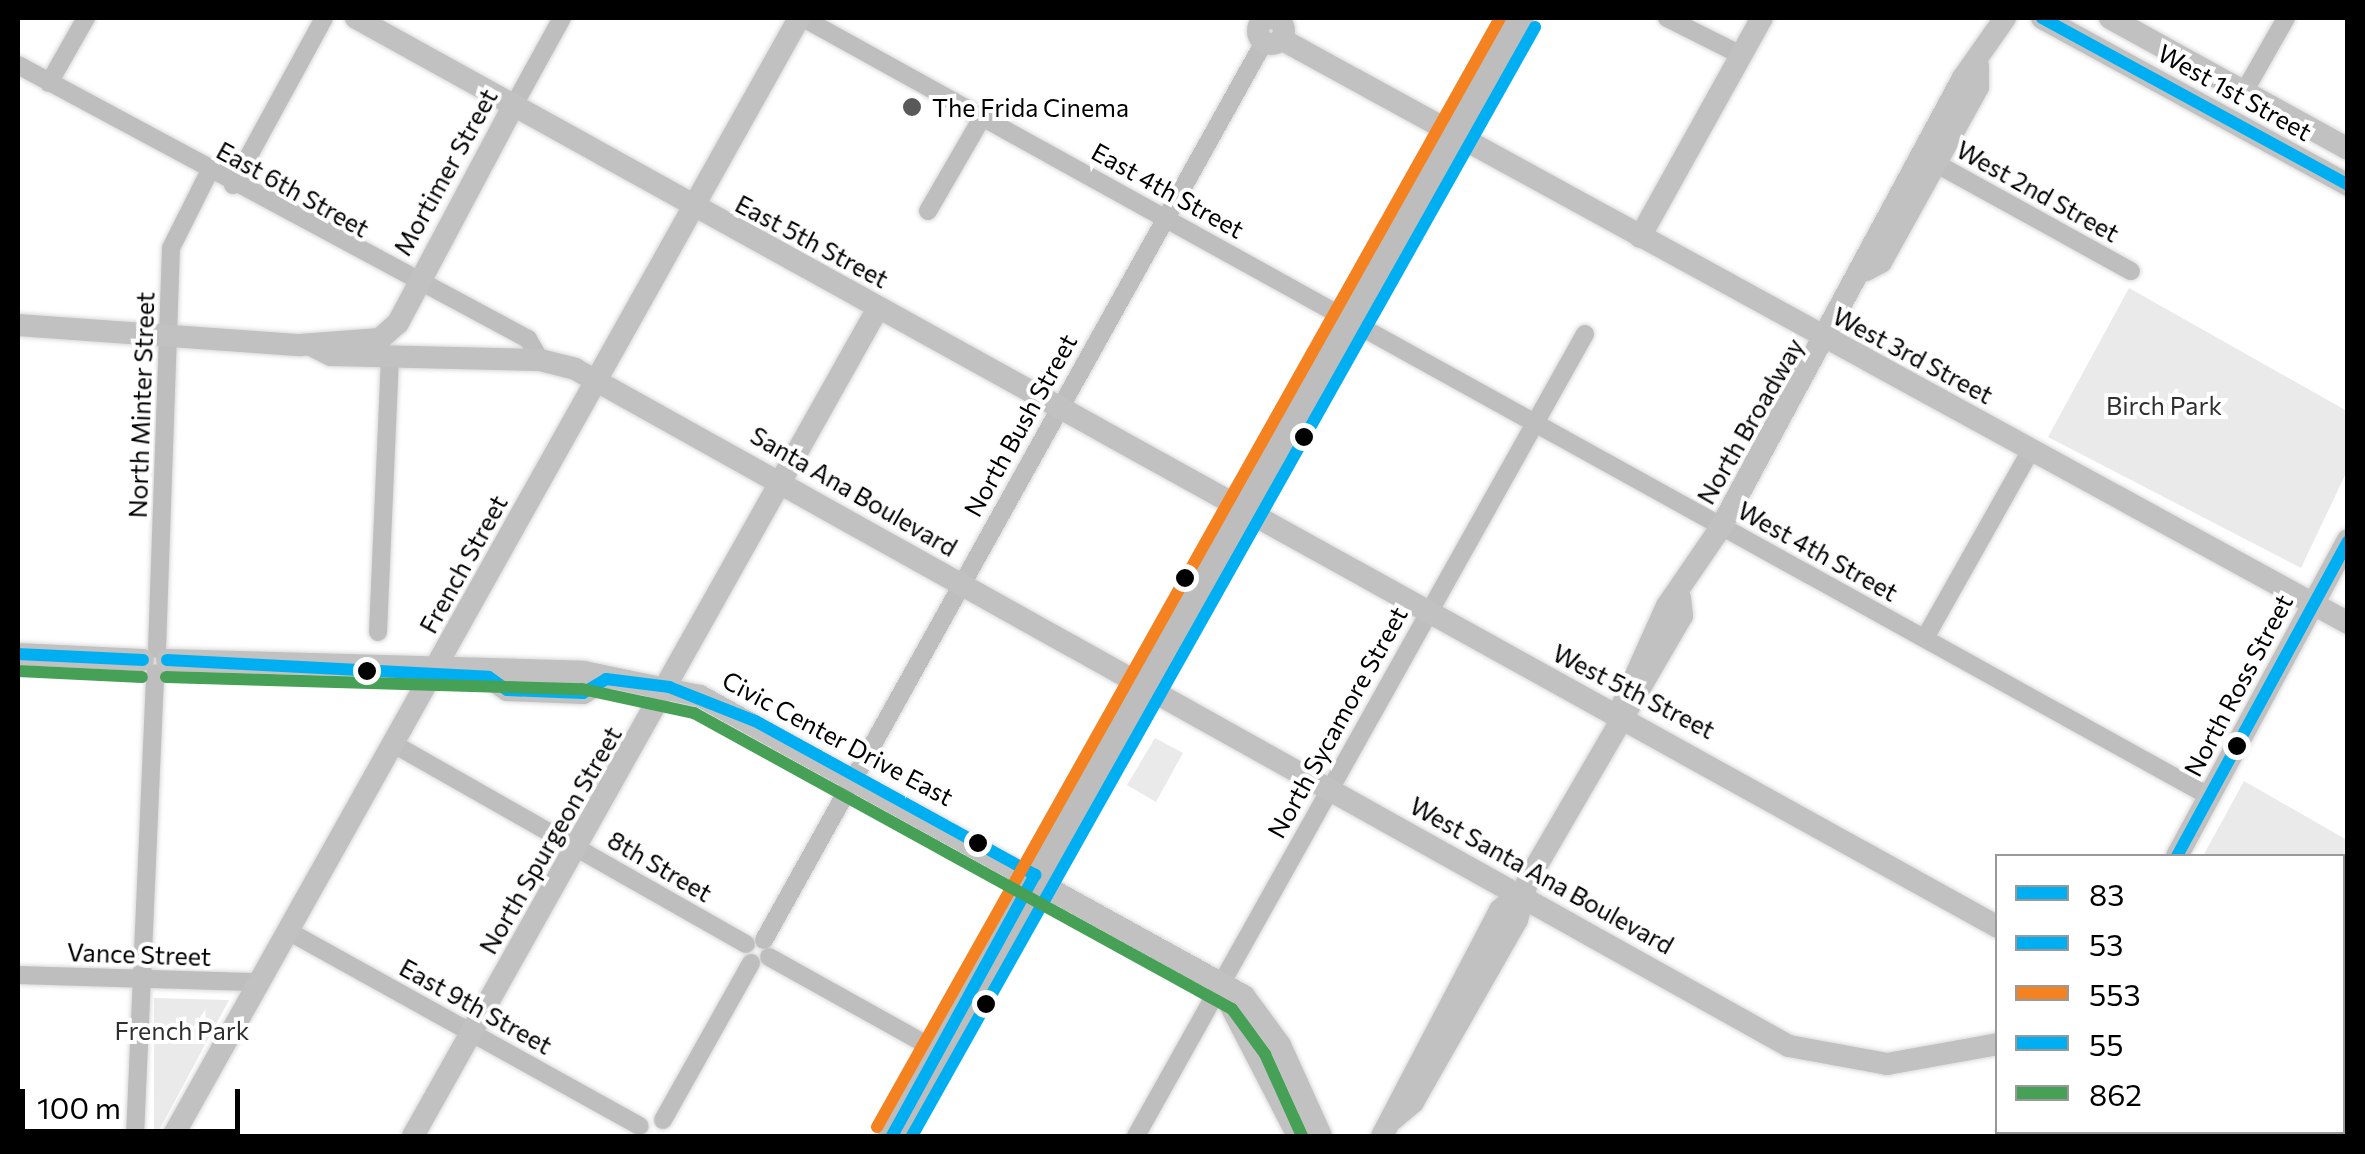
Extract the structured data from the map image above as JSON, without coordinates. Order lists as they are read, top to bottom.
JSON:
{
  "streets": {
    "main road": [
      "West 1st Street",
      "Mortimer Street",
      "East 5th Street",
      "West 3rd Street",
      "North Broadway",
      "Santa Ana Boulevard",
      "French Street",
      "North Ross Street",
      "West 5th Street",
      "Civic Center Drive East",
      "North Spurgeon Street",
      "West Santa Ana Boulevard"
    ],
    "street": [
      "East 6th Street",
      "East 4th Street",
      "West 2nd Street",
      "North Minter Street",
      "North Bush Street",
      "West 4th Street",
      "North Sycamore Street",
      "8th Street",
      "Vance Street",
      "East 9th Street"
    ]
  },
  "crossings": [
    ["Mortimer Street", "East 6th Street"],
    ["Mortimer Street", "East 5th Street"],
    ["Mortimer Street", "Santa Ana Boulevard"],
    ["East 6th Street", "North Minter Street"],
    ["East 6th Street", "Santa Ana Boulevard"],
    ["East 4th Street", "North Bush Street"],
    ["East 4th Street", "West 4th Street"],
    ["East 4th Street", "French Street"],
    ["West 2nd Street", "North Broadway"],
    ["East 5th Street", "North Bush Street"],
    ["East 5th Street", "French Street"],
    ["East 5th Street", "West 5th Street"],
    ["East 5th Street", "North Spurgeon Street"],
    ["West 3rd Street", "North Broadway"],
    ["West 3rd Street", "North Bush Street"],
    ["West 3rd Street", "North Ross Street"],
    ["North Minter Street", "Civic Center Drive East"],
    ["North Minter Street", "Vance Street"],
    ["North Broadway", "West 4th Street"],
    ["North Broadway", "West 5th Street"],
    ["North Broadway", "West Santa Ana Boulevard"],
    ["North Bush Street", "Santa Ana Boulevard"],
    ["North Bush Street", "Civic Center Drive East"],
    ["North Bush Street", "8th Street"],
    ["Santa Ana Boulevard", "French Street"],
    ["Santa Ana Boulevard", "North Spurgeon Street"],
    ["Santa Ana Boulevard", "West Santa Ana Boulevard"],
    ["West 4th Street", "North Ross Street"],
    ["West 4th Street", "North Sycamore Street"],
    ["French Street", "Civic Center Drive East"],
    ["French Street", "8th Street"],
    ["French Street", "Vance Street"],
    ["French Street", "East 9th Street"],
    ["West 5th Street", "North Sycamore Street"],
    ["North Sycamore Street", "Civic Center Drive East"],
    ["North Sycamore Street", "West Santa Ana Boulevard"],
    ["Civic Center Drive East", "North Spurgeon Street"],
    ["North Spurgeon Street", "8th Street"],
    ["North Spurgeon Street", "East 9th Street"]
  ],
  "parks": ["Birch Park", "French Park"],
  "places": ["The Frida Cinema"],
  "lines": [
    "transit line 553",
    "transit line 55",
    "transit line 53",
    "transit line 83",
    "transit line 862"
  ],
  "legend": [
    "83",
    "53",
    "553",
    "55",
    "862"
  ],
  "scale_bar": "100 m"
}
